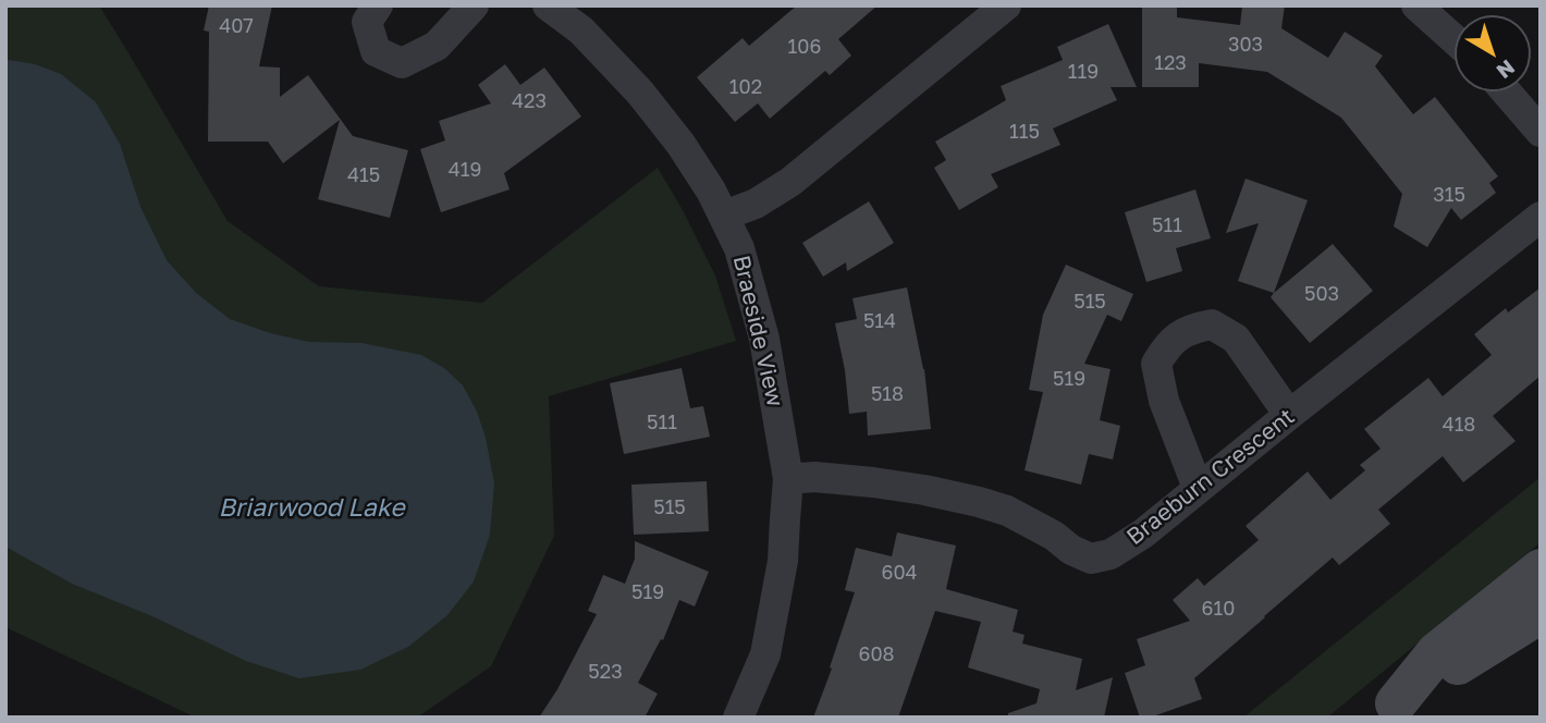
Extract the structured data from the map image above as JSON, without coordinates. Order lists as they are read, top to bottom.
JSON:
{
  "streets": {
    "street": ["Braeside View", "Braeburn Crescent"]
  },
  "crossings": [
    ["Braeside View", "Braeburn Crescent"]
  ],
  "water": ["Briarwood Lake"],
  "house_numbers": [
    "407",
    "303",
    "106",
    "123",
    "119",
    "102",
    "423",
    "115",
    "419",
    "415",
    "315",
    "511",
    "503",
    "515",
    "514",
    "519",
    "518",
    "511",
    "418",
    "515",
    "604",
    "519",
    "610",
    "608",
    "523"
  ],
  "north": "bottom right"
}
